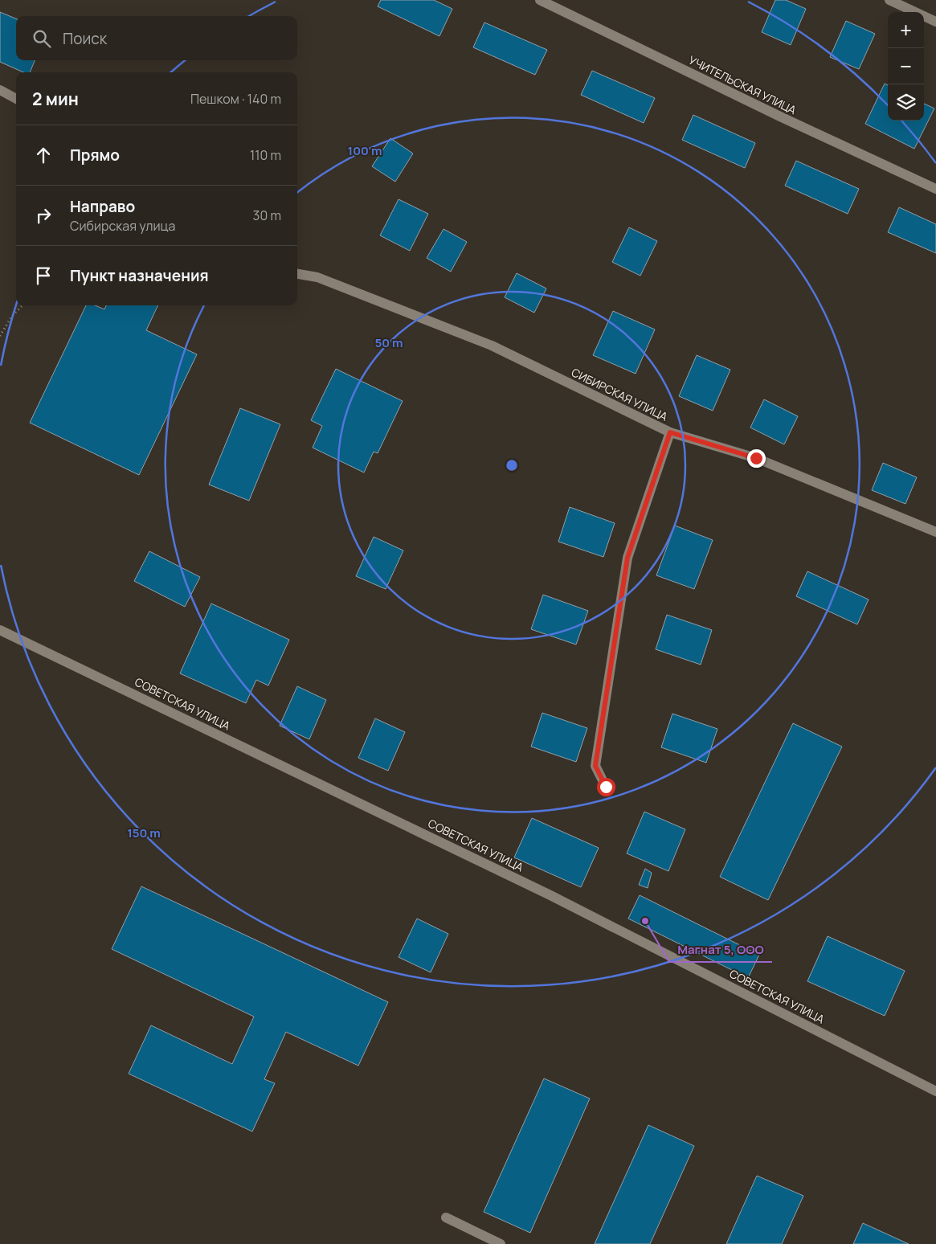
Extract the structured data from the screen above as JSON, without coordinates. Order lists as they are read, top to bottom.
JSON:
{
  "streets": {
    "street": ["УЧИТЕЛЬСКАЯ УЛИЦА", "СИБИРСКАЯ УЛИЦА", "СОВЕТСКАЯ УЛИЦА"]
  },
  "places": ["Магнат 5, ООО"],
  "page": {
    "map_buttons": ["+", "−"],
    "search": "Поиск",
    "heading": ["2 мин", "Пешком · 140 m"],
    "list": [
      ["Прямо", "110 m"],
      ["Направо", "Сибирская улица", "30 m"],
      "Пункт назначения"
    ]
  },
  "rings": ["100 m", "50 m", "150 m"]
}
